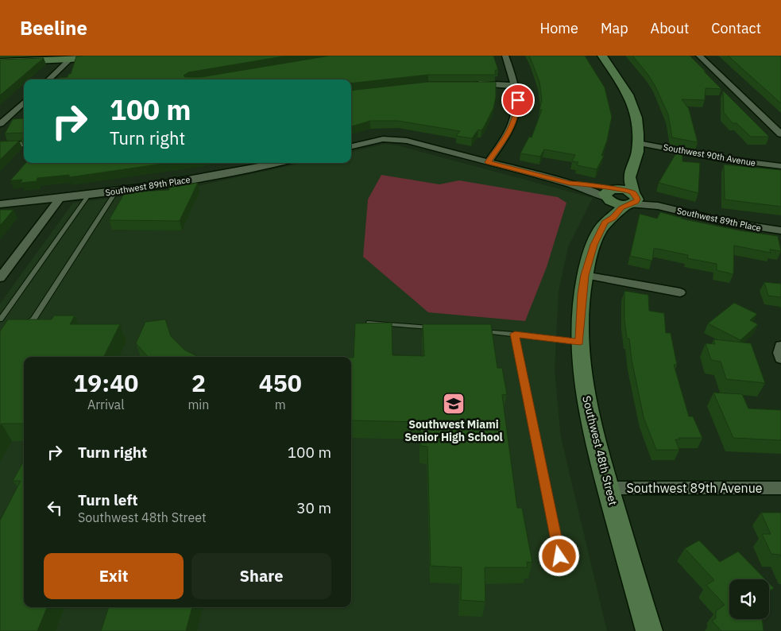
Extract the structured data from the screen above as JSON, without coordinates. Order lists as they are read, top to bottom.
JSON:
{
  "streets": {
    "street": [
      "Southwest 90th Avenue",
      "Southwest 89th Place",
      "Southwest 48th Street",
      "Southwest 89th Avenue"
    ]
  },
  "crossings": [
    ["Southwest 89th Place", "Southwest 48th Street"],
    ["Southwest 48th Street", "Southwest 89th Avenue"]
  ],
  "places": {
    "school or university": ["Southwest Miami Senior High School"]
  },
  "page": {
    "header": "Beeline",
    "nav": [
      "Home",
      "Map",
      "About",
      "Contact"
    ],
    "turn": ["100 m", "Turn right"],
    "eta": [
      "19:40",
      "Arrival",
      "2",
      "min",
      "450",
      "m"
    ],
    "list": [
      {
        "name": "Turn right",
        "value": "100 m"
      },
      {
        "name": "Turn left",
        "note": "Southwest 48th Street",
        "value": "30 m"
      }
    ],
    "buttons": ["Exit", "Share"]
  }
}
